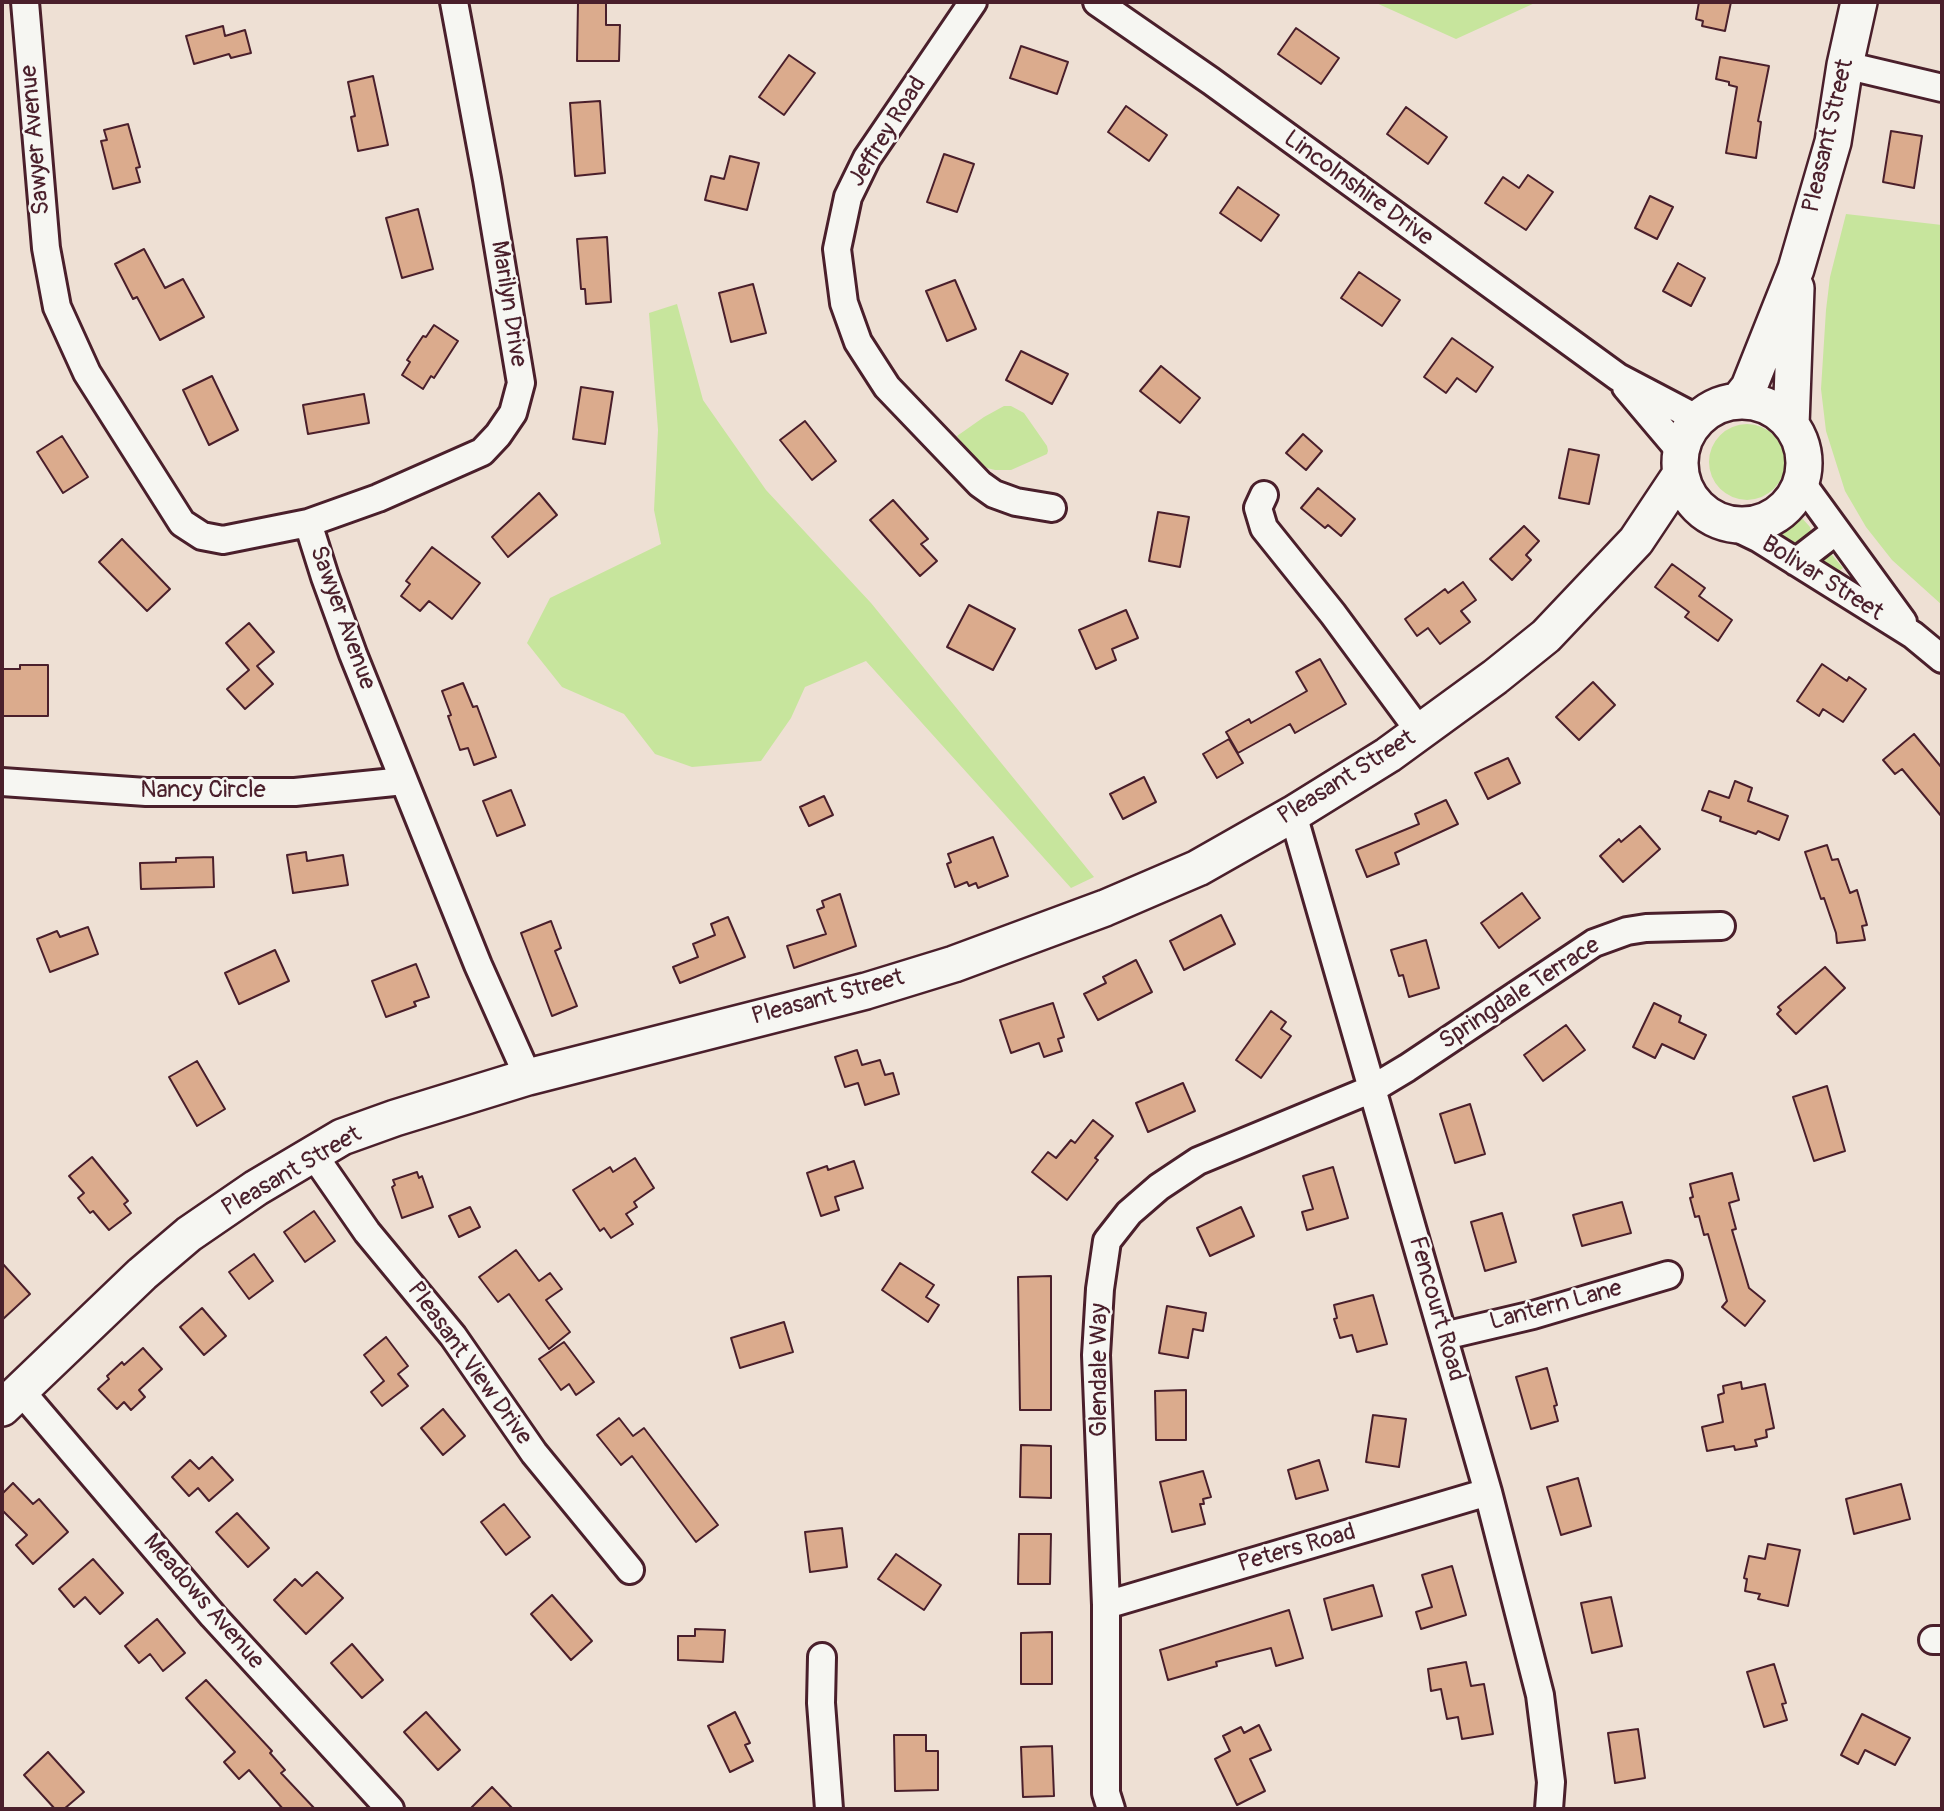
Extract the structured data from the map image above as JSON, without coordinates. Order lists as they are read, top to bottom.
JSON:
{
  "streets": {
    "main road": ["Pleasant Street"],
    "street": [
      "Jeffrey Road",
      "Sawyer Avenue",
      "Lincolnshire Drive",
      "Marilyn Drive",
      "Bolivar Street",
      "Nancy Circle",
      "Springdale Terrace",
      "Lantern Lane",
      "Fencourt Road",
      "Pleasant View Drive",
      "Glendale Way",
      "Peters Road",
      "Meadows Avenue"
    ]
  },
  "crossings": [
    ["Pleasant Street", "Sawyer Avenue"],
    ["Pleasant Street", "Lincolnshire Drive"],
    ["Pleasant Street", "Bolivar Street"],
    ["Pleasant Street", "Fencourt Road"],
    ["Pleasant Street", "Pleasant View Drive"],
    ["Pleasant Street", "Meadows Avenue"],
    ["Sawyer Avenue", "Marilyn Drive"],
    ["Sawyer Avenue", "Nancy Circle"],
    ["Lincolnshire Drive", "Bolivar Street"],
    ["Springdale Terrace", "Fencourt Road"],
    ["Springdale Terrace", "Glendale Way"],
    ["Lantern Lane", "Fencourt Road"],
    ["Fencourt Road", "Glendale Way"],
    ["Fencourt Road", "Peters Road"],
    ["Glendale Way", "Peters Road"]
  ]
}
